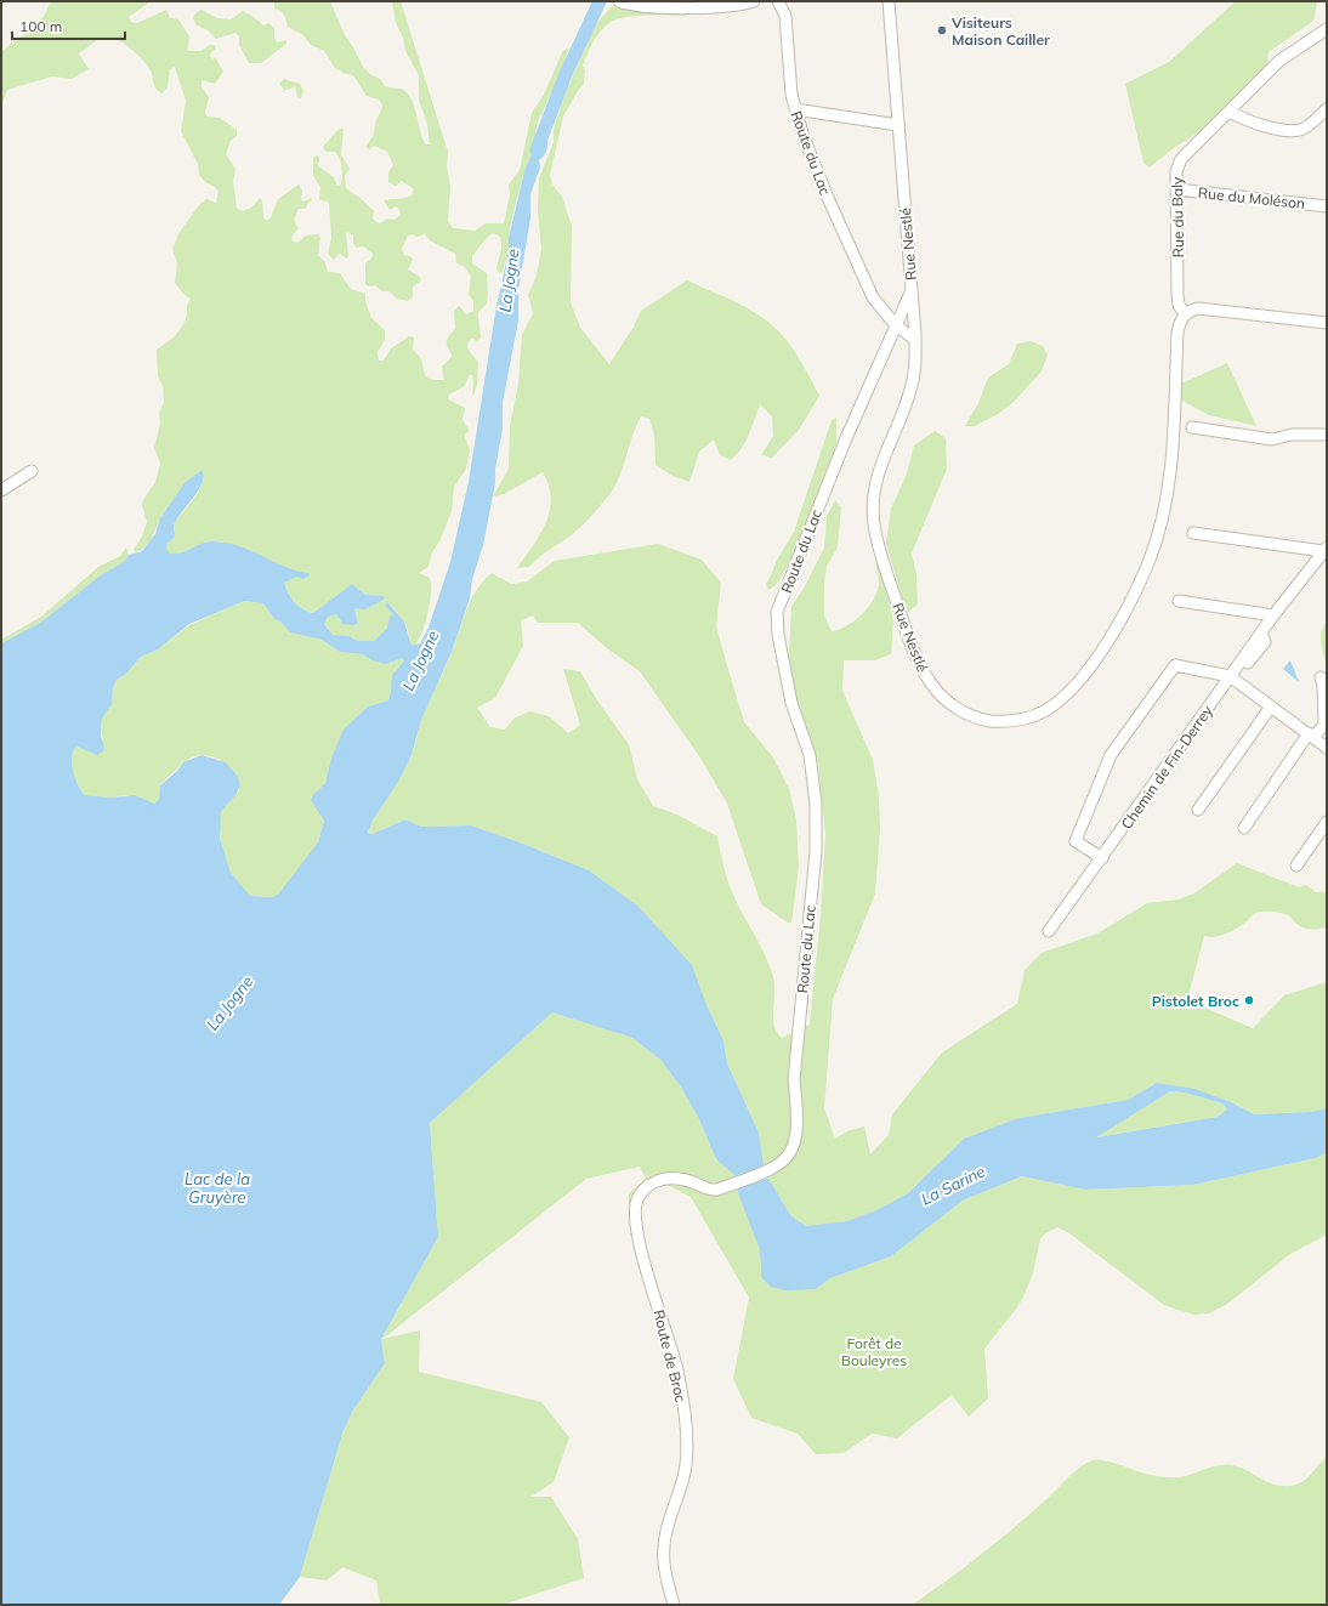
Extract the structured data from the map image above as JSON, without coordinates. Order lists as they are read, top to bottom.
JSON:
{
  "streets": {
    "street": [
      "Route du Lac",
      "Rue du Moléson",
      "Rue du Baly",
      "Rue Nestlé",
      "Chemin de Fin-Derrey",
      "Route de Broc"
    ]
  },
  "crossings": [
    ["Route du Lac", "Route de Broc"],
    ["Rue du Moléson", "Rue du Baly"],
    ["Rue du Baly", "Rue Nestlé"]
  ],
  "water": ["La Jogne", "Lac de la Gruyère", "La Sarine"],
  "parks": ["Forêt de Bouleyres"],
  "places": ["Visiteurs Maison Cailler", "Pistolet Broc"],
  "scale_bar": "100 m"
}
